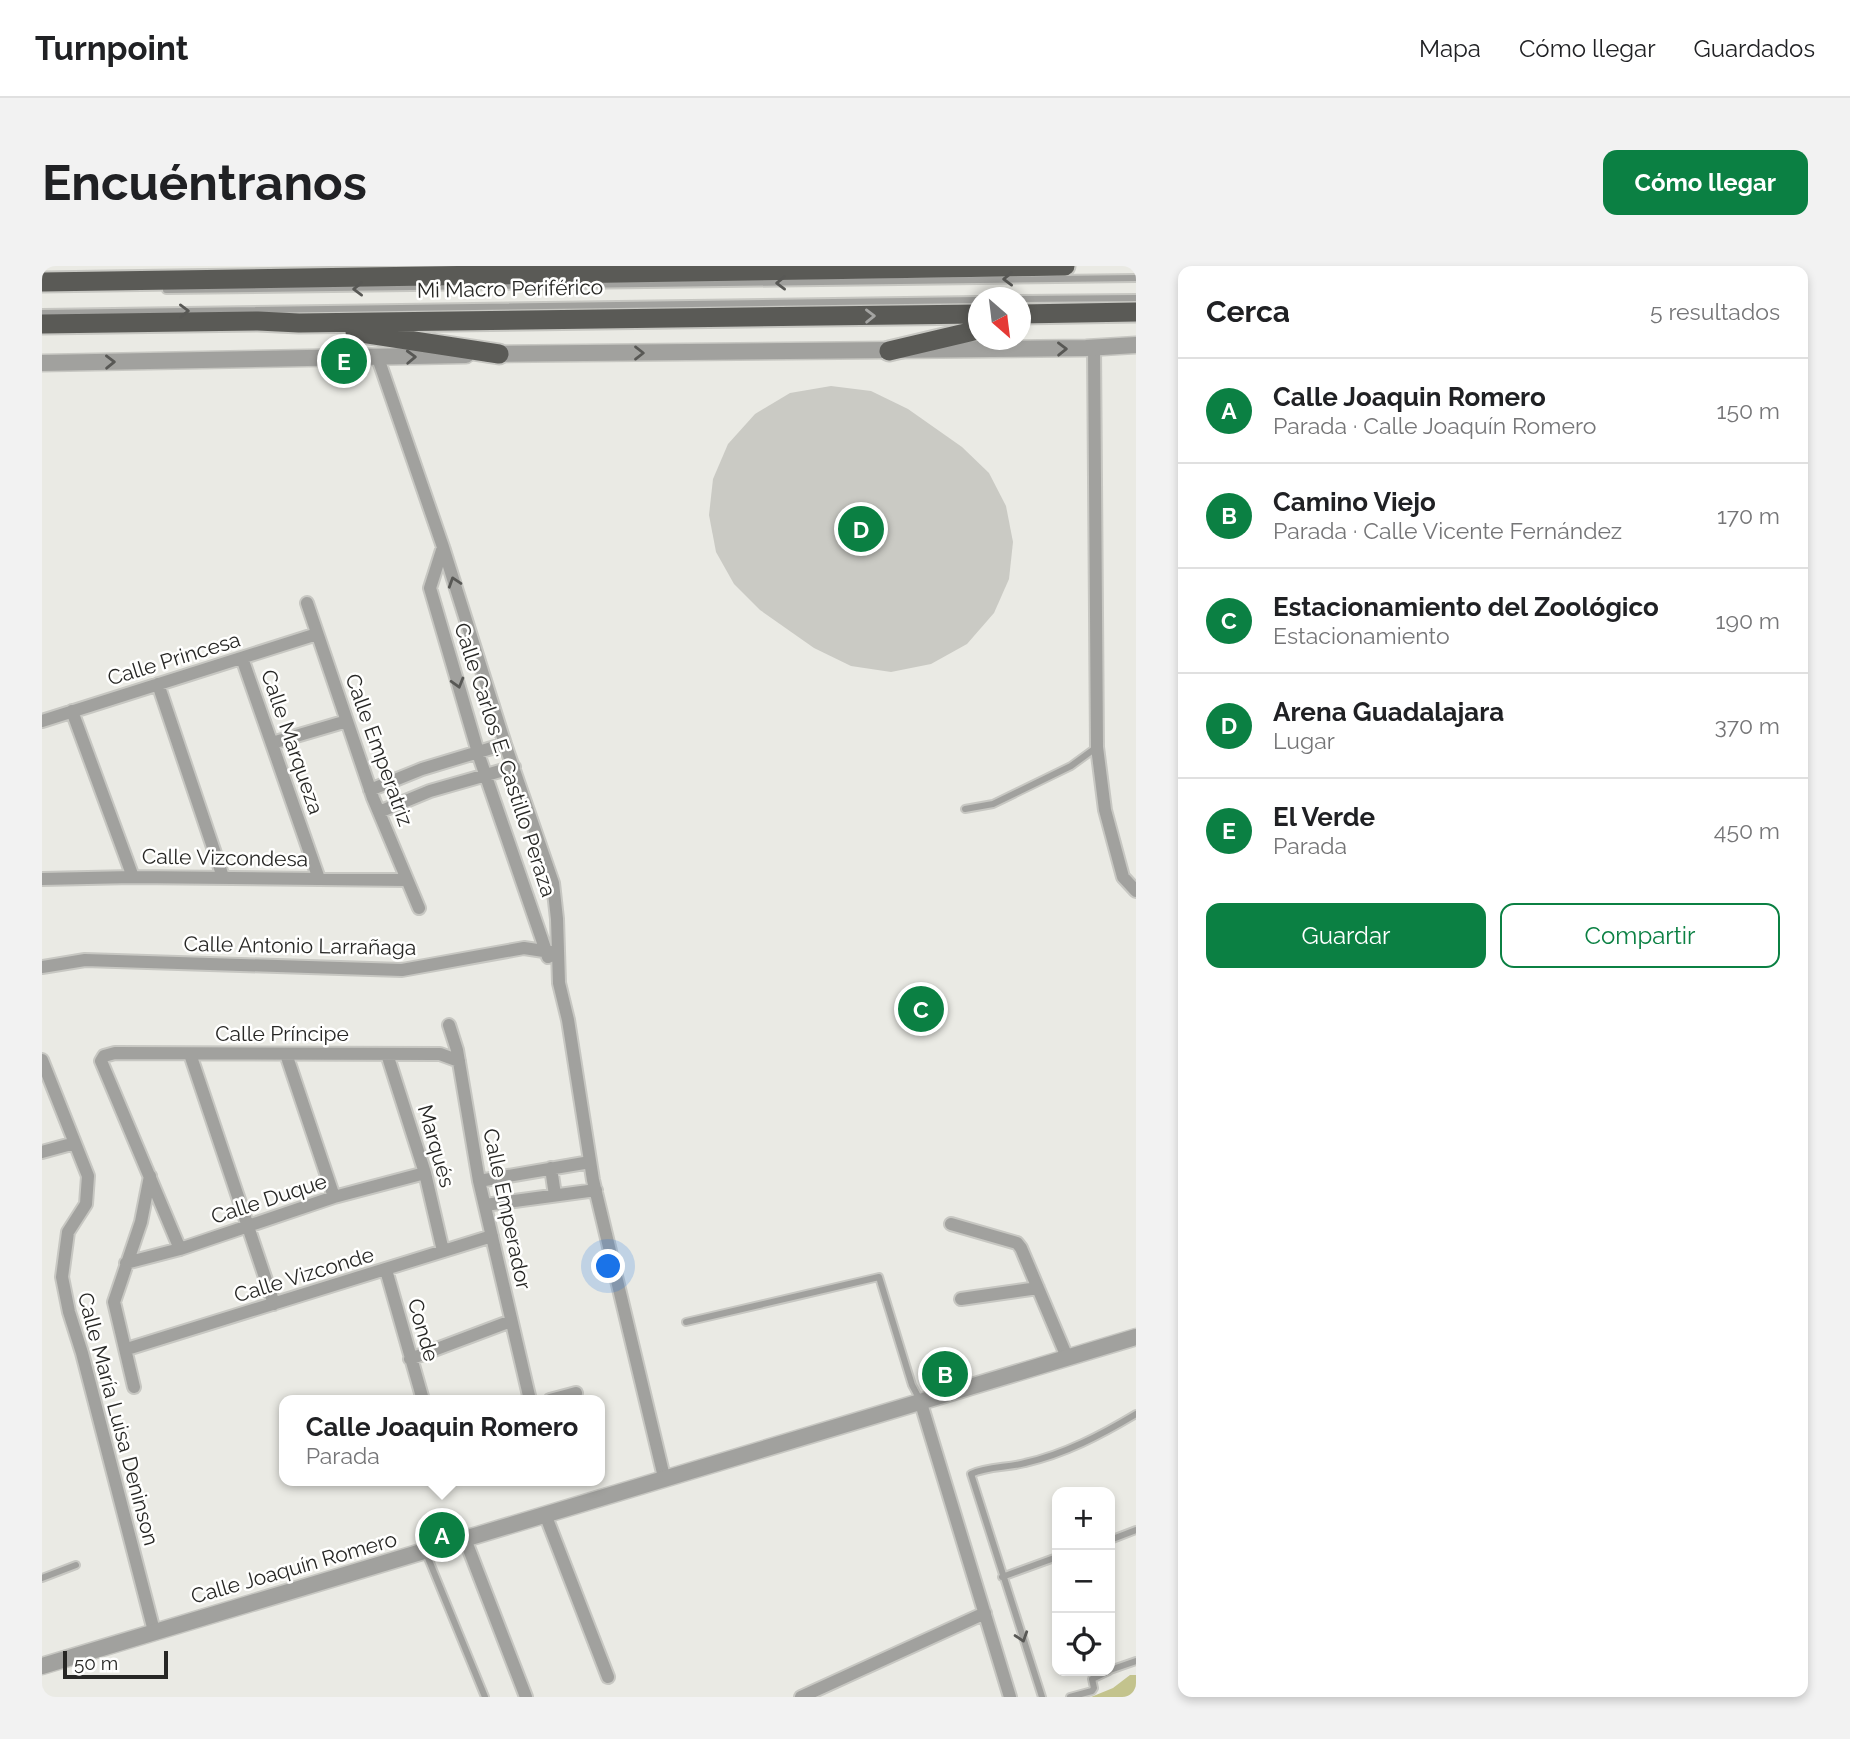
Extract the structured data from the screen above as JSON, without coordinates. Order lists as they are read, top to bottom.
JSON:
{
  "streets": {
    "street": [
      "Calle Princesa",
      "Calle Marqueza",
      "Calle Emperatriz",
      "Calle Carlos E. Castillo Peraza",
      "Calle Vizcondesa",
      "Calle Antonio Larrañaga",
      "Calle Príncipe",
      "Marqués",
      "Calle Duque",
      "Calle Emperador",
      "Calle Vizconde",
      "Conde",
      "Calle María Luisa Deninson",
      "Calle Joaquín Romero"
    ],
    "lane": ["Mi Macro Periférico"]
  },
  "crossings": [
    ["Calle Princesa", "Calle Marqueza"],
    ["Calle Princesa", "Calle Emperatriz"],
    ["Calle Marqueza", "Calle Vizcondesa"],
    ["Calle Emperatriz", "Calle Vizcondesa"],
    ["Calle Carlos E. Castillo Peraza", "Calle Antonio Larrañaga"],
    ["Calle Carlos E. Castillo Peraza", "Calle Joaquín Romero"],
    ["Calle Príncipe", "Marqués"],
    ["Calle Príncipe", "Calle Emperador"],
    ["Marqués", "Calle Duque"],
    ["Marqués", "Calle Vizconde"],
    ["Calle Emperador", "Calle Vizconde"],
    ["Calle Vizconde", "Conde"],
    ["Calle María Luisa Deninson", "Calle Joaquín Romero"]
  ],
  "scale_bar": "50 m",
  "north": "bottom right",
  "page": {
    "header": "Turnpoint",
    "nav": ["Mapa", "Cómo llegar", "Guardados"],
    "buttons": [
      "Cómo llegar",
      ["Guardar", "Compartir"]
    ],
    "title": "Encuéntranos",
    "heading": ["Cerca", "5 resultados"],
    "pins": [
      "E",
      "D",
      "C",
      "B",
      "A"
    ],
    "list": [
      {
        "mark": "A",
        "name": "Calle Joaquin Romero",
        "note": "Parada · Calle Joaquín Romero",
        "value": "150 m"
      },
      {
        "mark": "B",
        "name": "Camino Viejo",
        "note": "Parada · Calle Vicente Fernández",
        "value": "170 m"
      },
      {
        "mark": "C",
        "name": "Estacionamiento del Zoológico",
        "note": "Estacionamiento",
        "value": "190 m"
      },
      {
        "mark": "D",
        "name": "Arena Guadalajara",
        "note": "Lugar",
        "value": "370 m"
      },
      {
        "mark": "E",
        "name": "El Verde",
        "note": "Parada",
        "value": "450 m"
      }
    ],
    "popup": ["Calle Joaquin Romero", "Parada"],
    "map_buttons": ["+", "−"],
    "scale": "50 m"
  }
}
